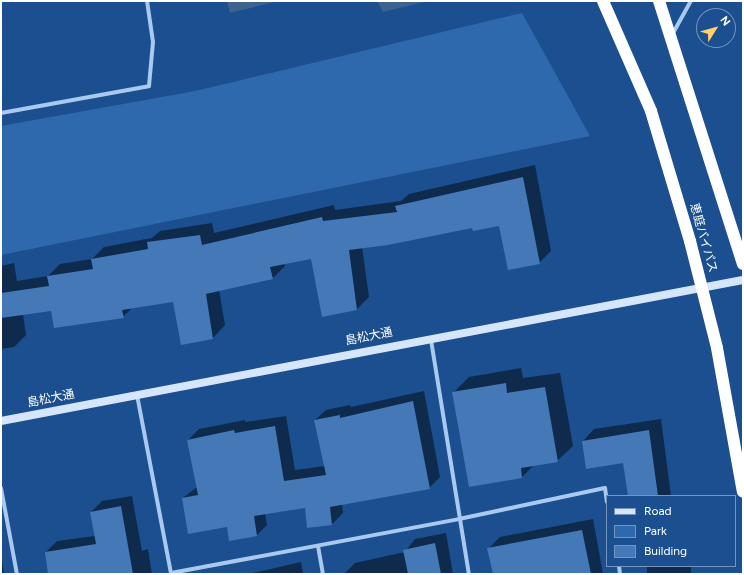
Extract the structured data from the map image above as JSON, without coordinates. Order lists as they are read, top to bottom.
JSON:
{
  "streets": {
    "highway": ["恵庭バイパス"],
    "street": ["島松大通"]
  },
  "crossings": [
    ["恵庭バイパス", "島松大通"]
  ],
  "legend": ["Road", "Park", "Building"],
  "north": "top right"
}
